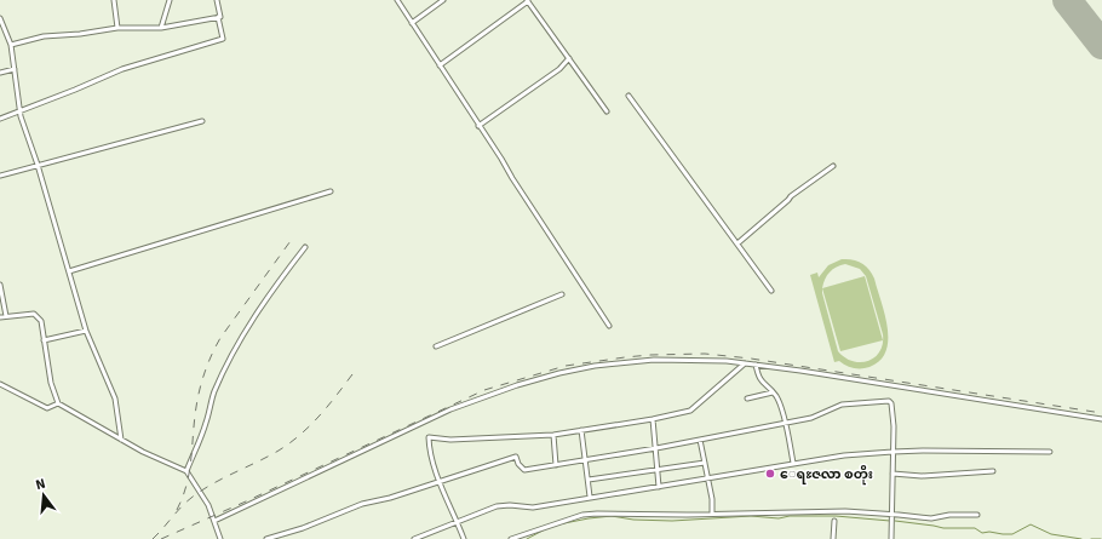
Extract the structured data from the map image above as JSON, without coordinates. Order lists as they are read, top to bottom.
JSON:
{
  "places": ["ေရႊဇလာ စတိုး"],
  "north": "top"
}
